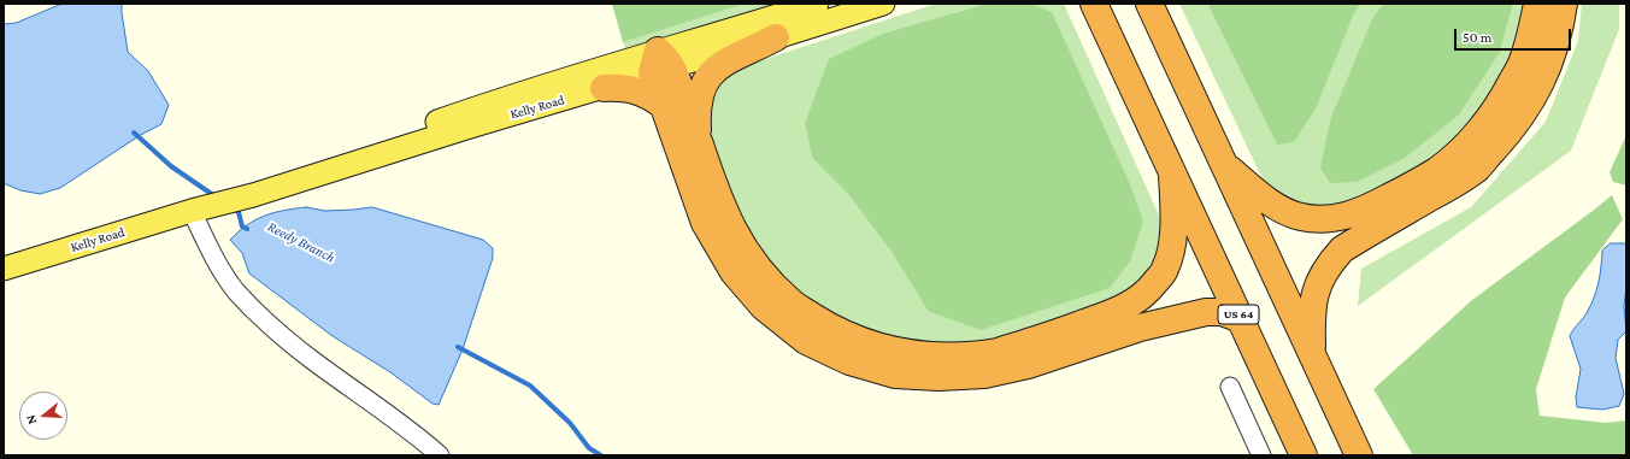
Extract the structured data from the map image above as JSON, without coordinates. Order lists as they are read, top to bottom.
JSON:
{
  "streets": {
    "highway": ["US 64"],
    "main road": ["Kelly Road"]
  },
  "water": ["Reedy Branch"],
  "scale_bar": "50 m",
  "north": "left"
}
